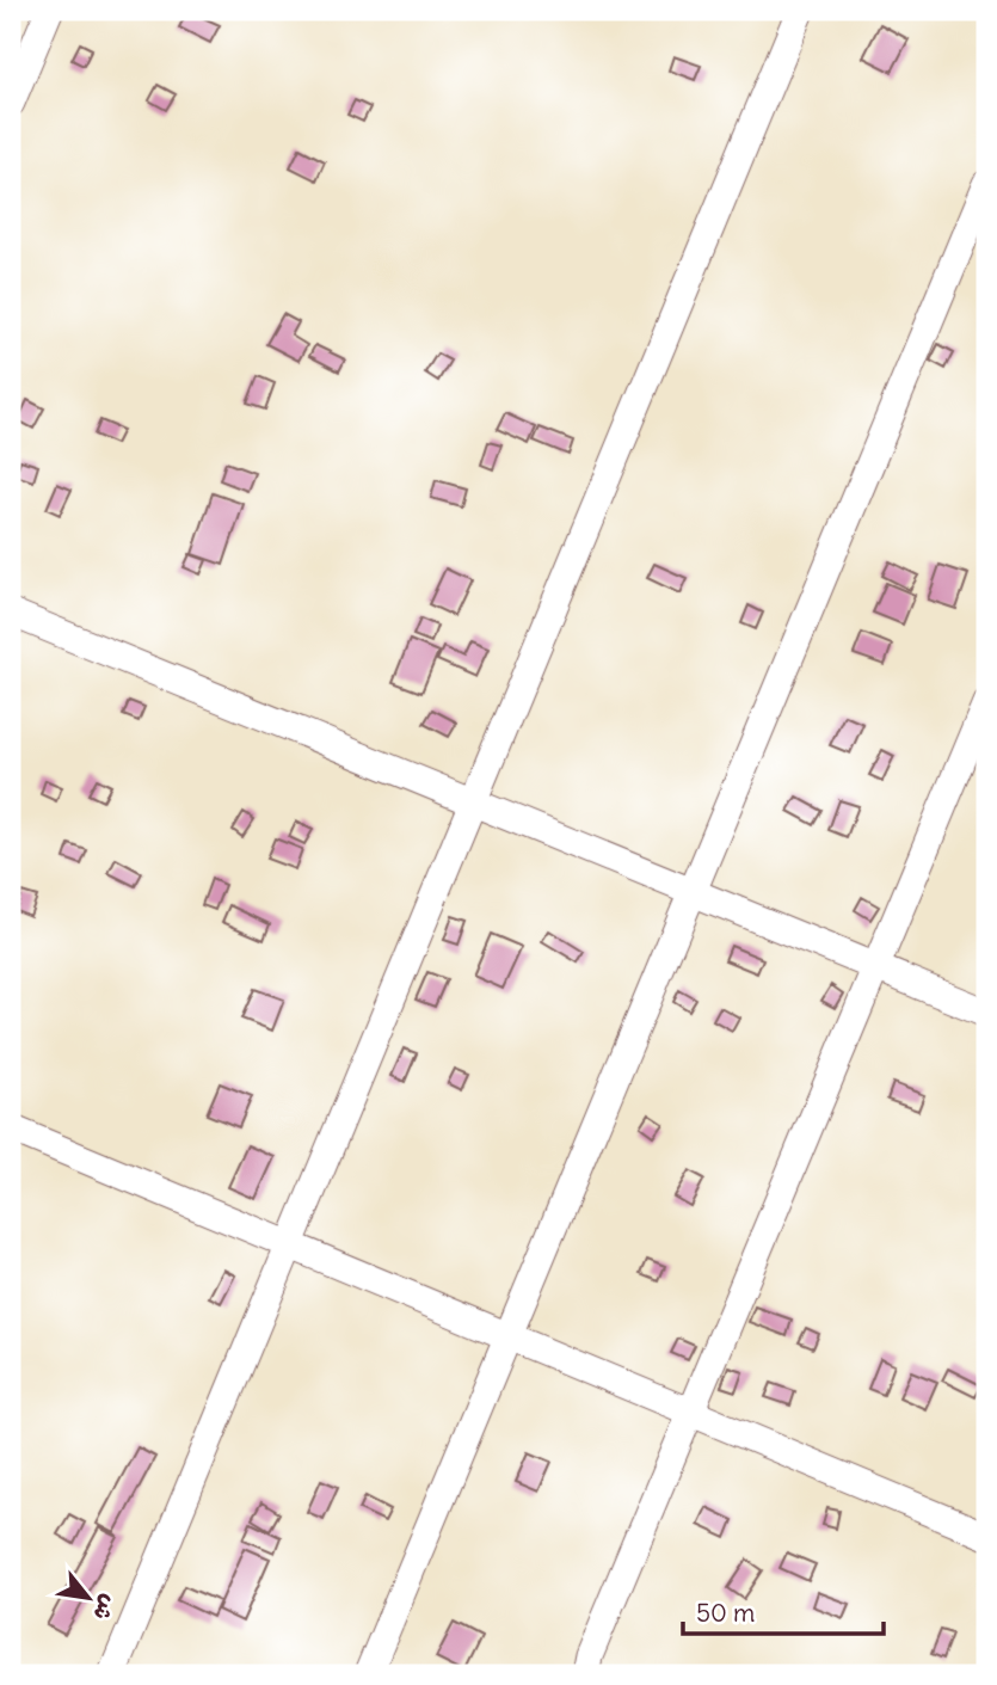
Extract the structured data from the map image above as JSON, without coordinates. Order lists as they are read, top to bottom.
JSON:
{
  "scale_bar": "50 m",
  "north": "bottom right"
}
